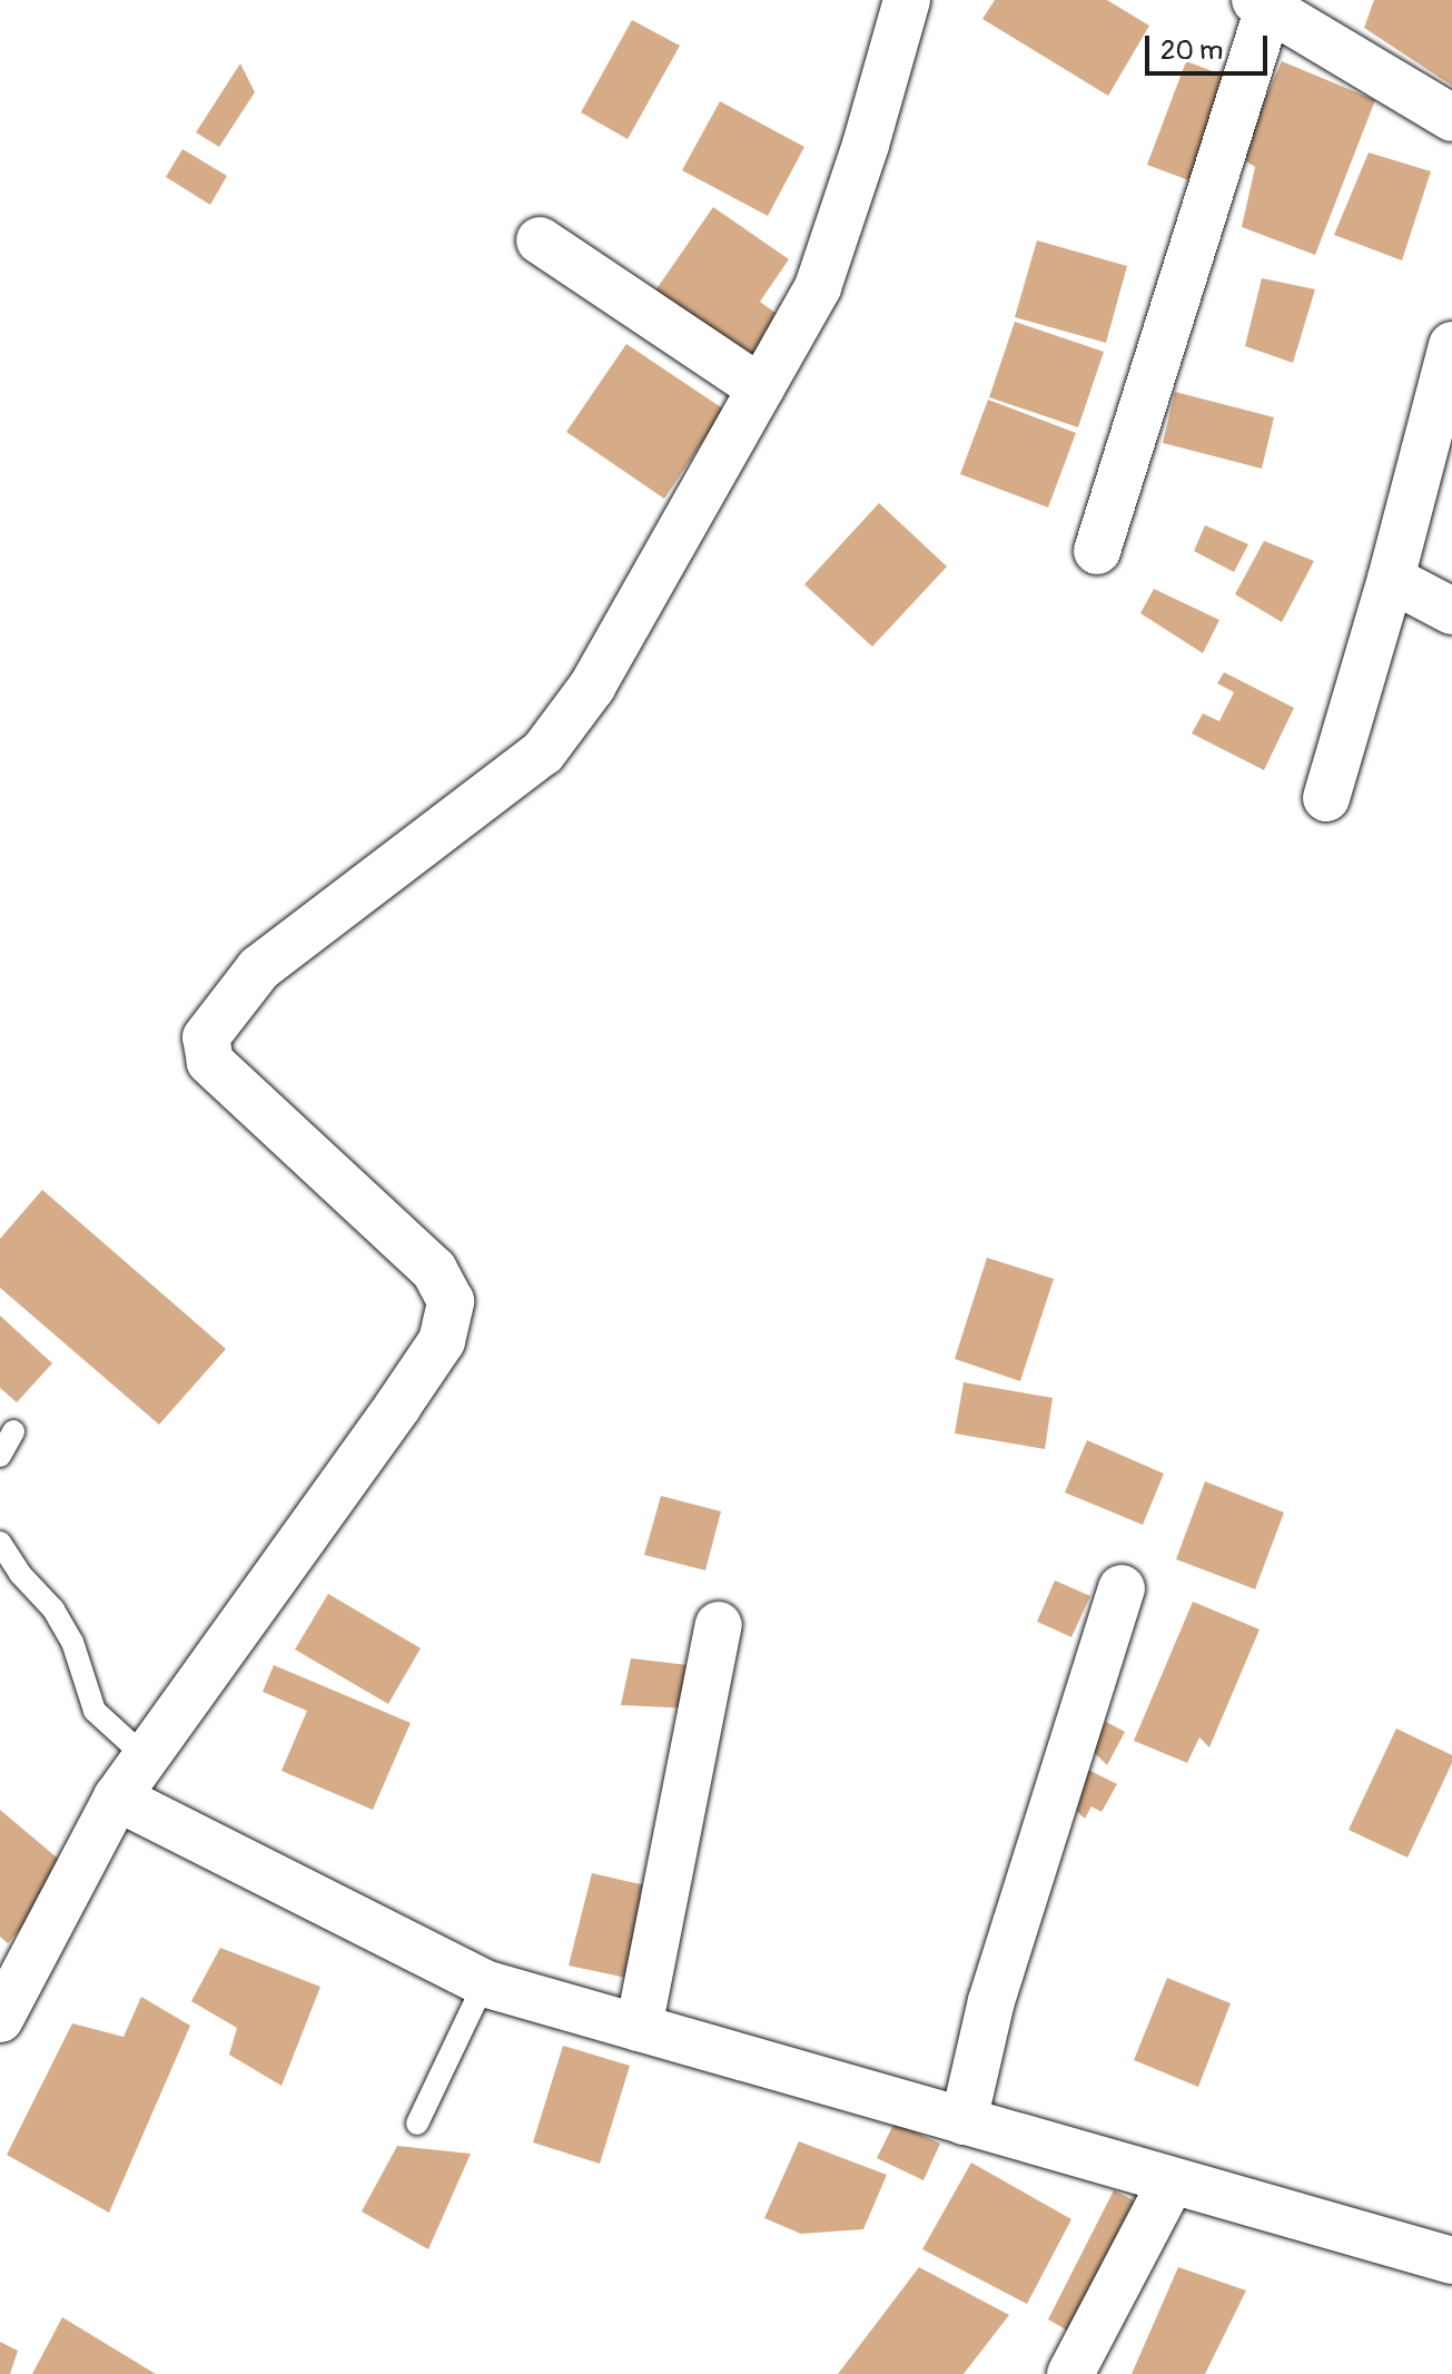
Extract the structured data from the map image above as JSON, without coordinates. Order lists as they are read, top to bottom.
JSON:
{
  "scale_bar": "20 m"
}
